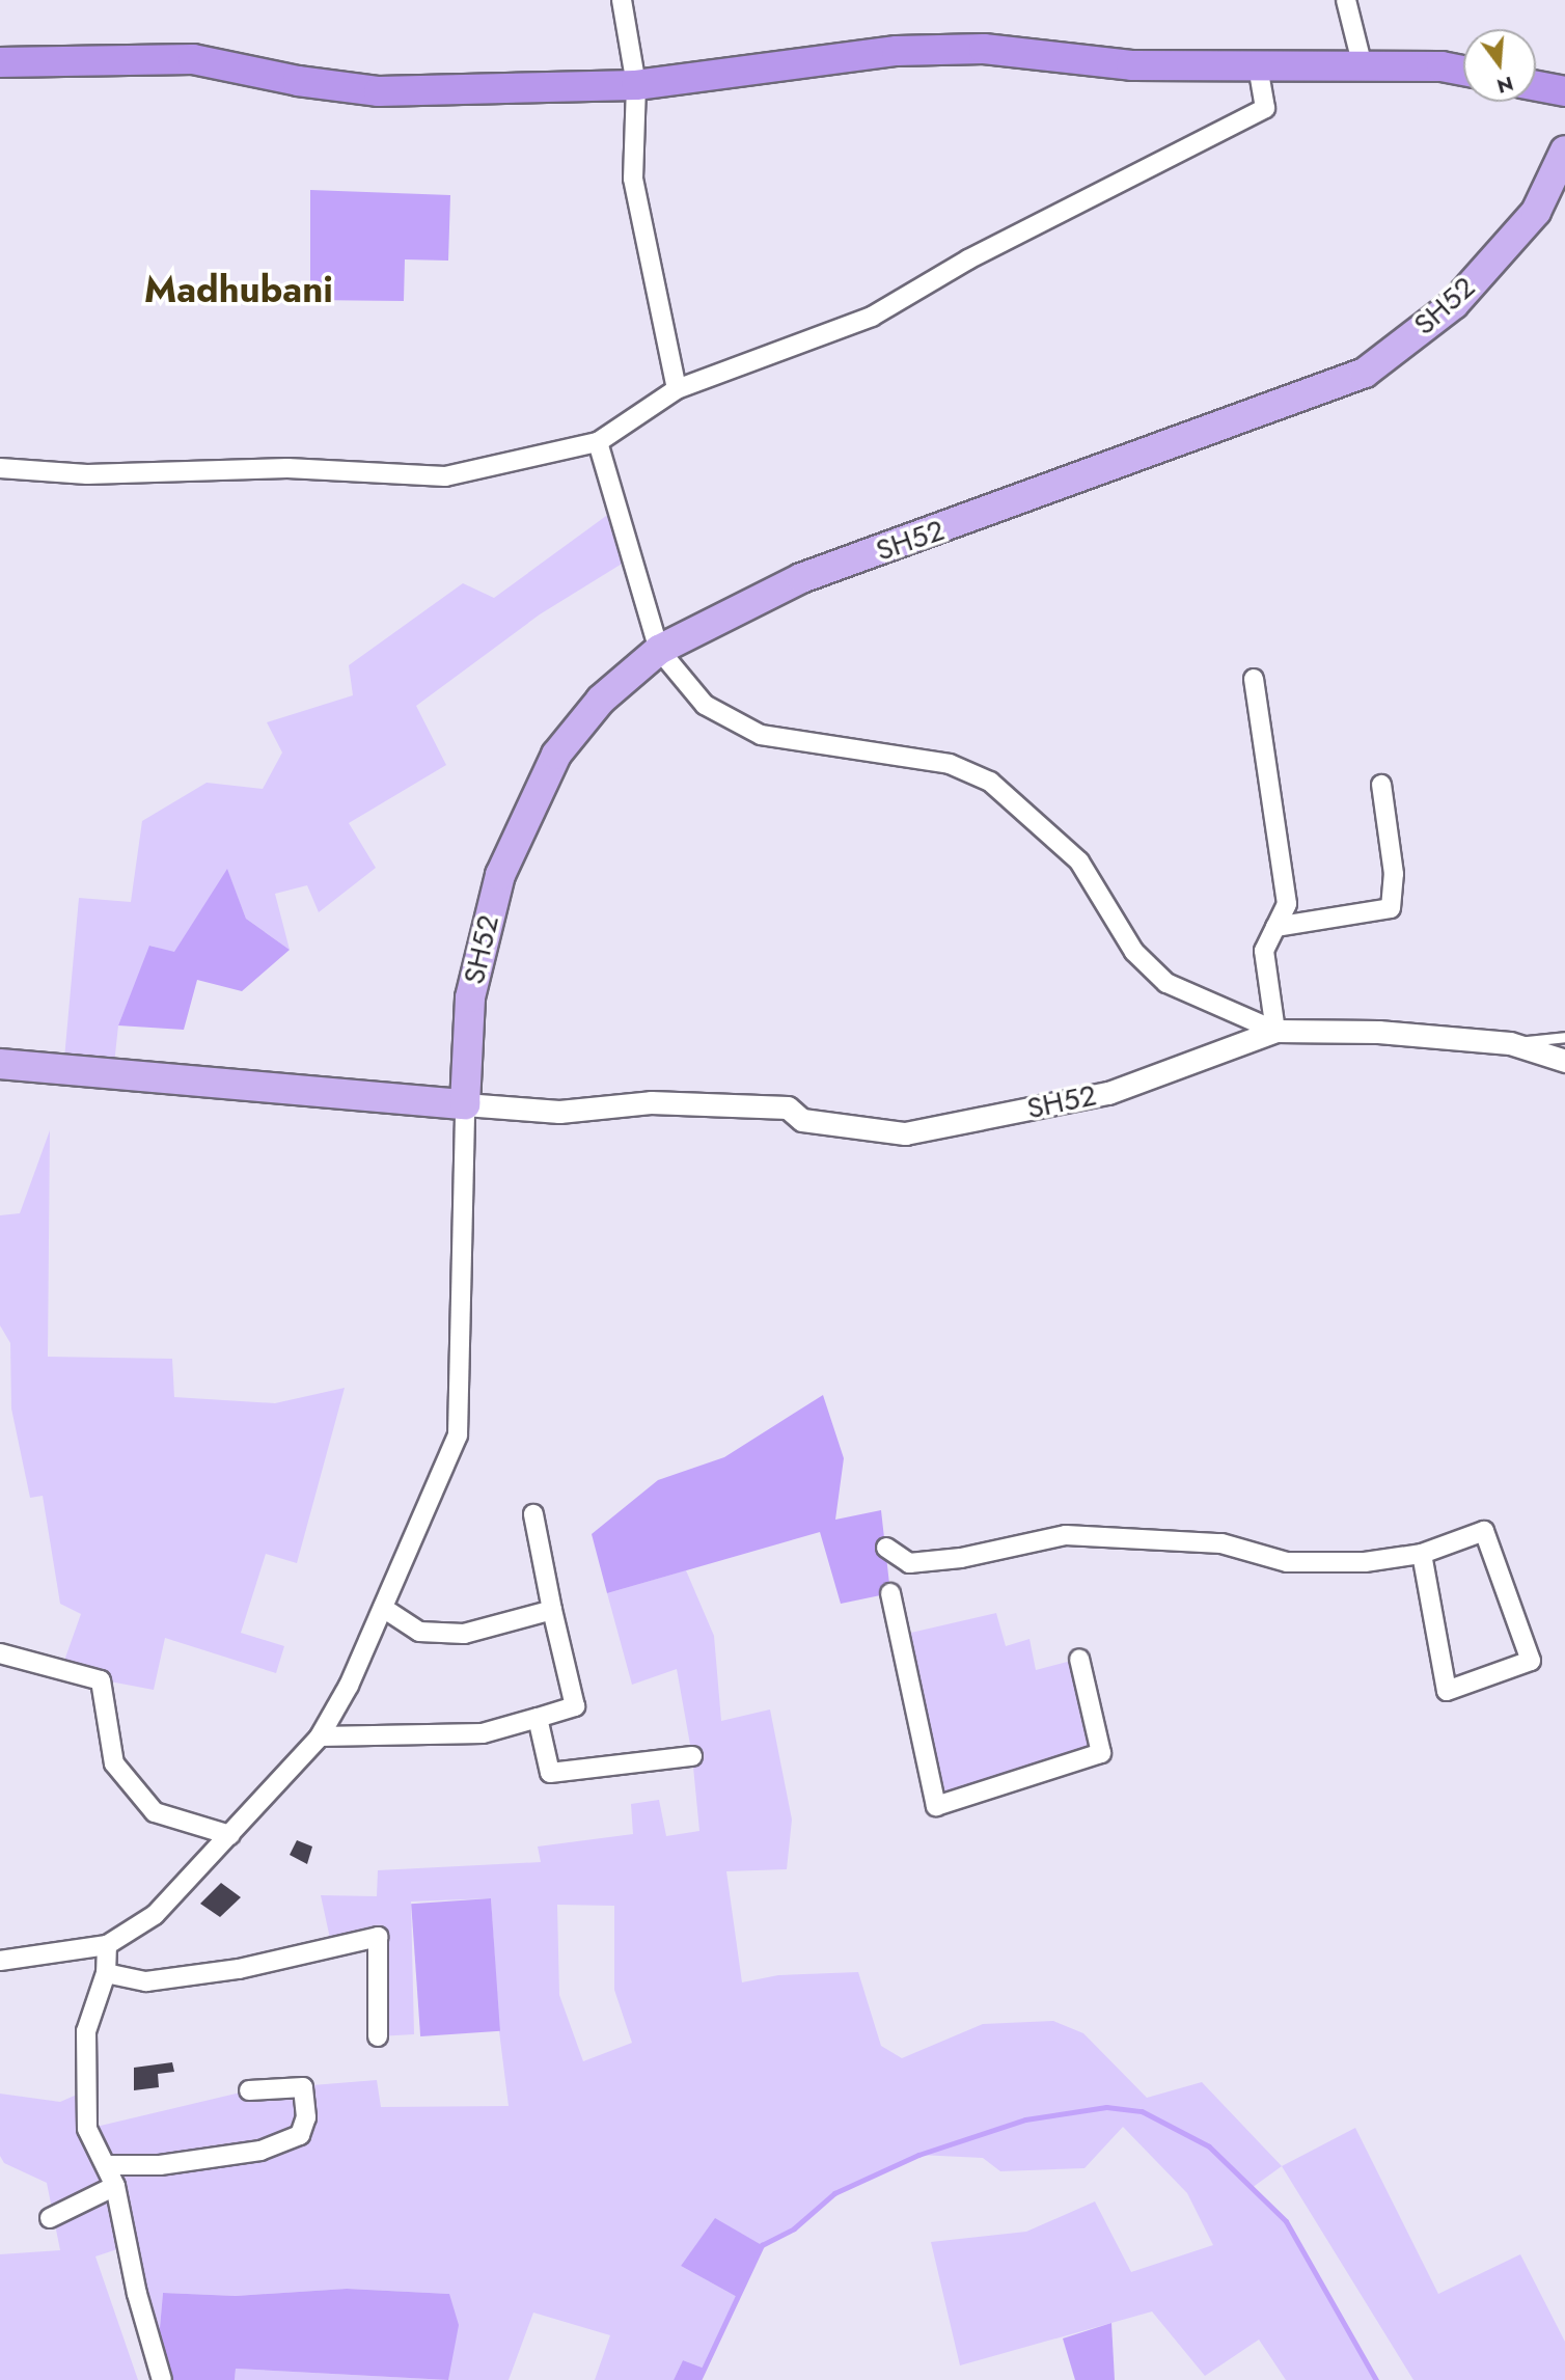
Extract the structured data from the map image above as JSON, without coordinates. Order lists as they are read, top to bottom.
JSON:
{
  "streets": {
    "main road": ["SH52"]
  },
  "districts": ["Madhubani"],
  "north": "bottom"
}
